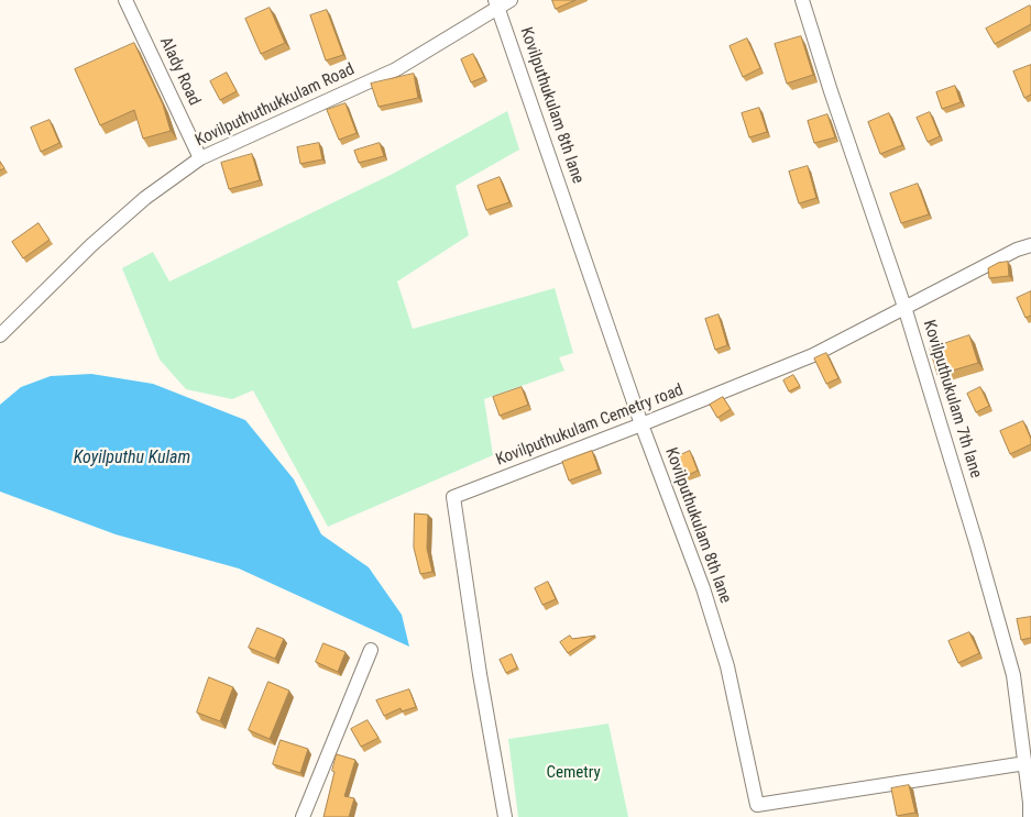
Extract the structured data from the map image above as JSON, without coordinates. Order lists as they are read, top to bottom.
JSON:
{
  "streets": {
    "street": [
      "Alady Road",
      "Kovilputhuthukkulam Road",
      "Kovilputhukulam 8th lane",
      "Kovilputhukulam 7th lane",
      "Kovilputhukulam Cemetry road"
    ]
  },
  "crossings": [
    ["Alady Road", "Kovilputhuthukkulam Road"],
    ["Kovilputhuthukkulam Road", "Kovilputhukulam 8th lane"],
    ["Kovilputhukulam 8th lane", "Kovilputhukulam 7th lane"],
    ["Kovilputhukulam 8th lane", "Kovilputhukulam Cemetry road"],
    ["Kovilputhukulam 7th lane", "Kovilputhukulam Cemetry road"]
  ],
  "water": ["Koyilputhu Kulam"],
  "parks": ["Cemetry"]
}
